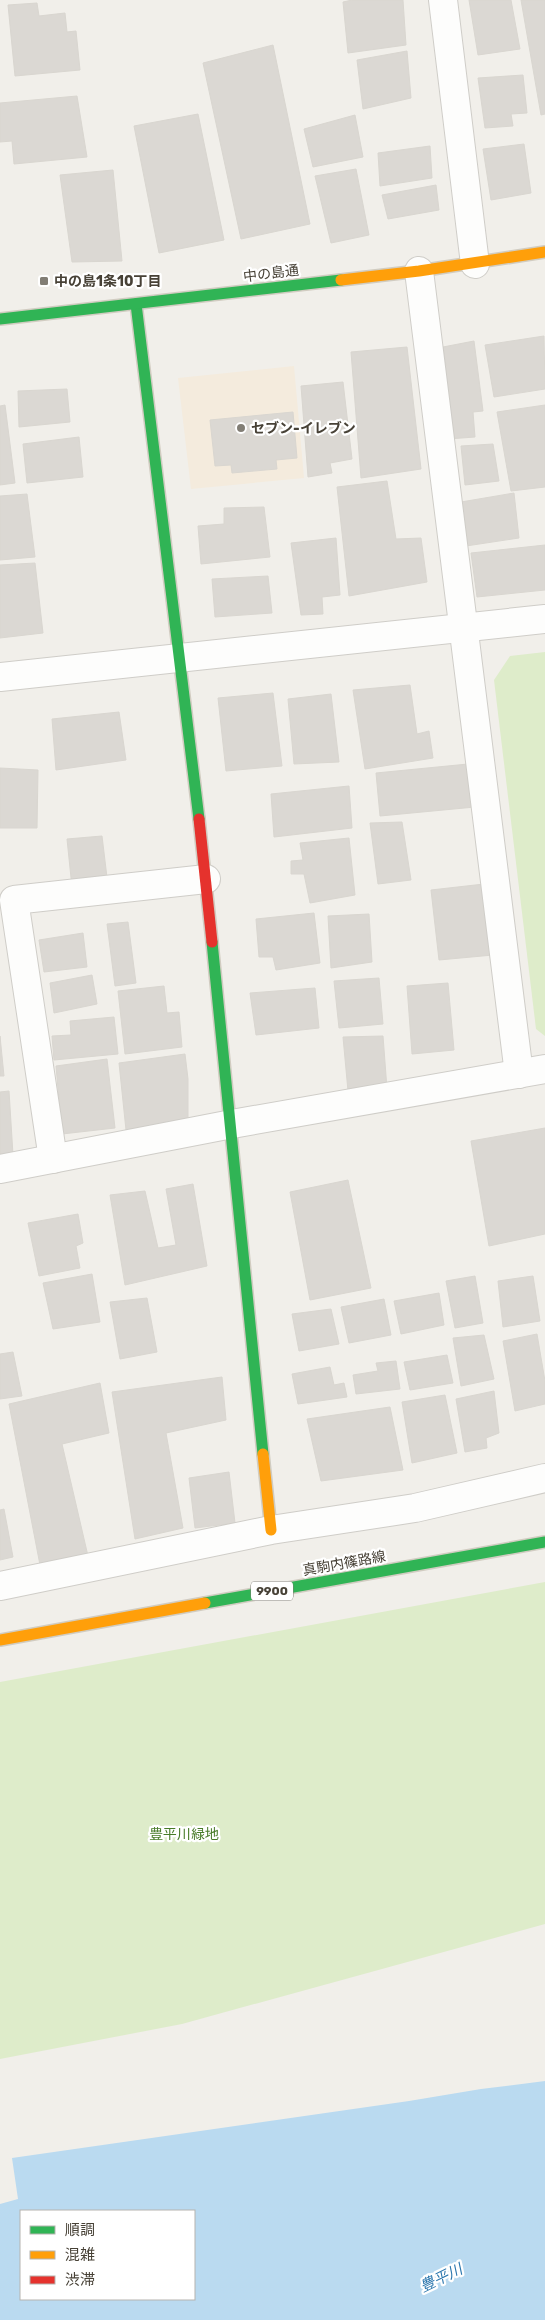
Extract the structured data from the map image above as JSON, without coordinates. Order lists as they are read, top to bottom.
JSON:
{
  "streets": {
    "street": ["中の島通", "真駒内篠路線", "9900"]
  },
  "water": ["豊平川"],
  "parks": ["豊平川緑地"],
  "places": {
    "transit": ["中の島1条10丁目"],
    "other": ["セブン-イレブン"]
  },
  "legend": ["順調", "混雑", "渋滞"]
}
